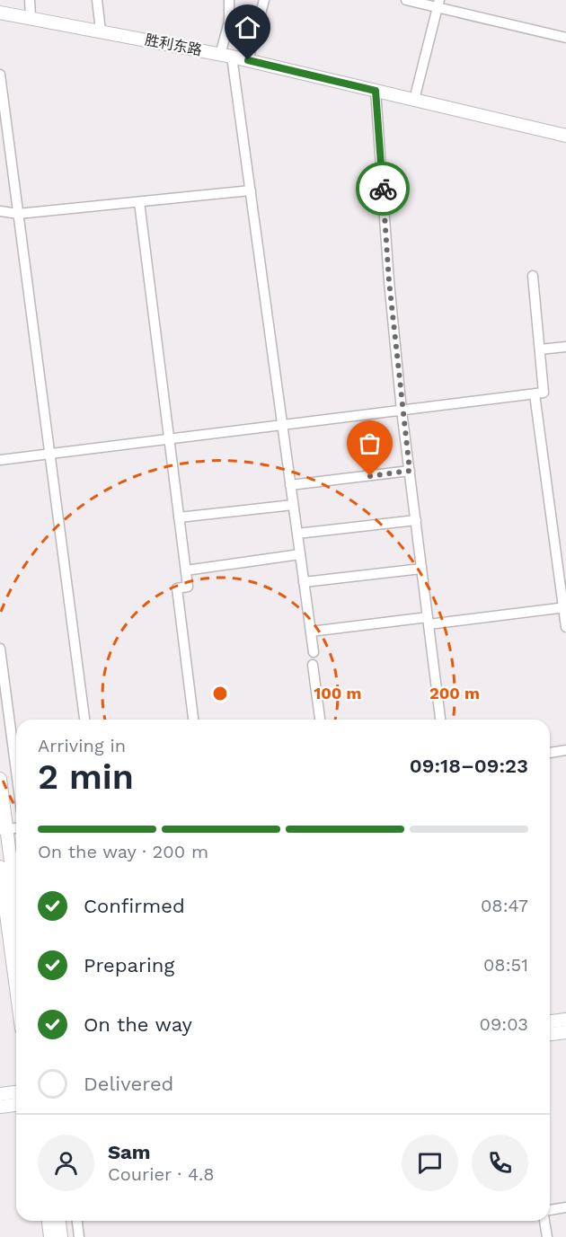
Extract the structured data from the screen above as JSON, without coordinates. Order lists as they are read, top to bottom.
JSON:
{
  "streets": {
    "main road": ["胜利东路"]
  },
  "page": {
    "heading": ["2 min", "Arriving in", "09:18–09:23"],
    "panel": ["Sam", "Courier · 4.8"],
    "bar": "On the way · 200 m",
    "list": [
      ["Confirmed", "08:47"],
      ["Preparing", "08:51"],
      ["On the way", "09:03"],
      "Delivered"
    ]
  },
  "rings": ["100 m", "200 m"]
}
